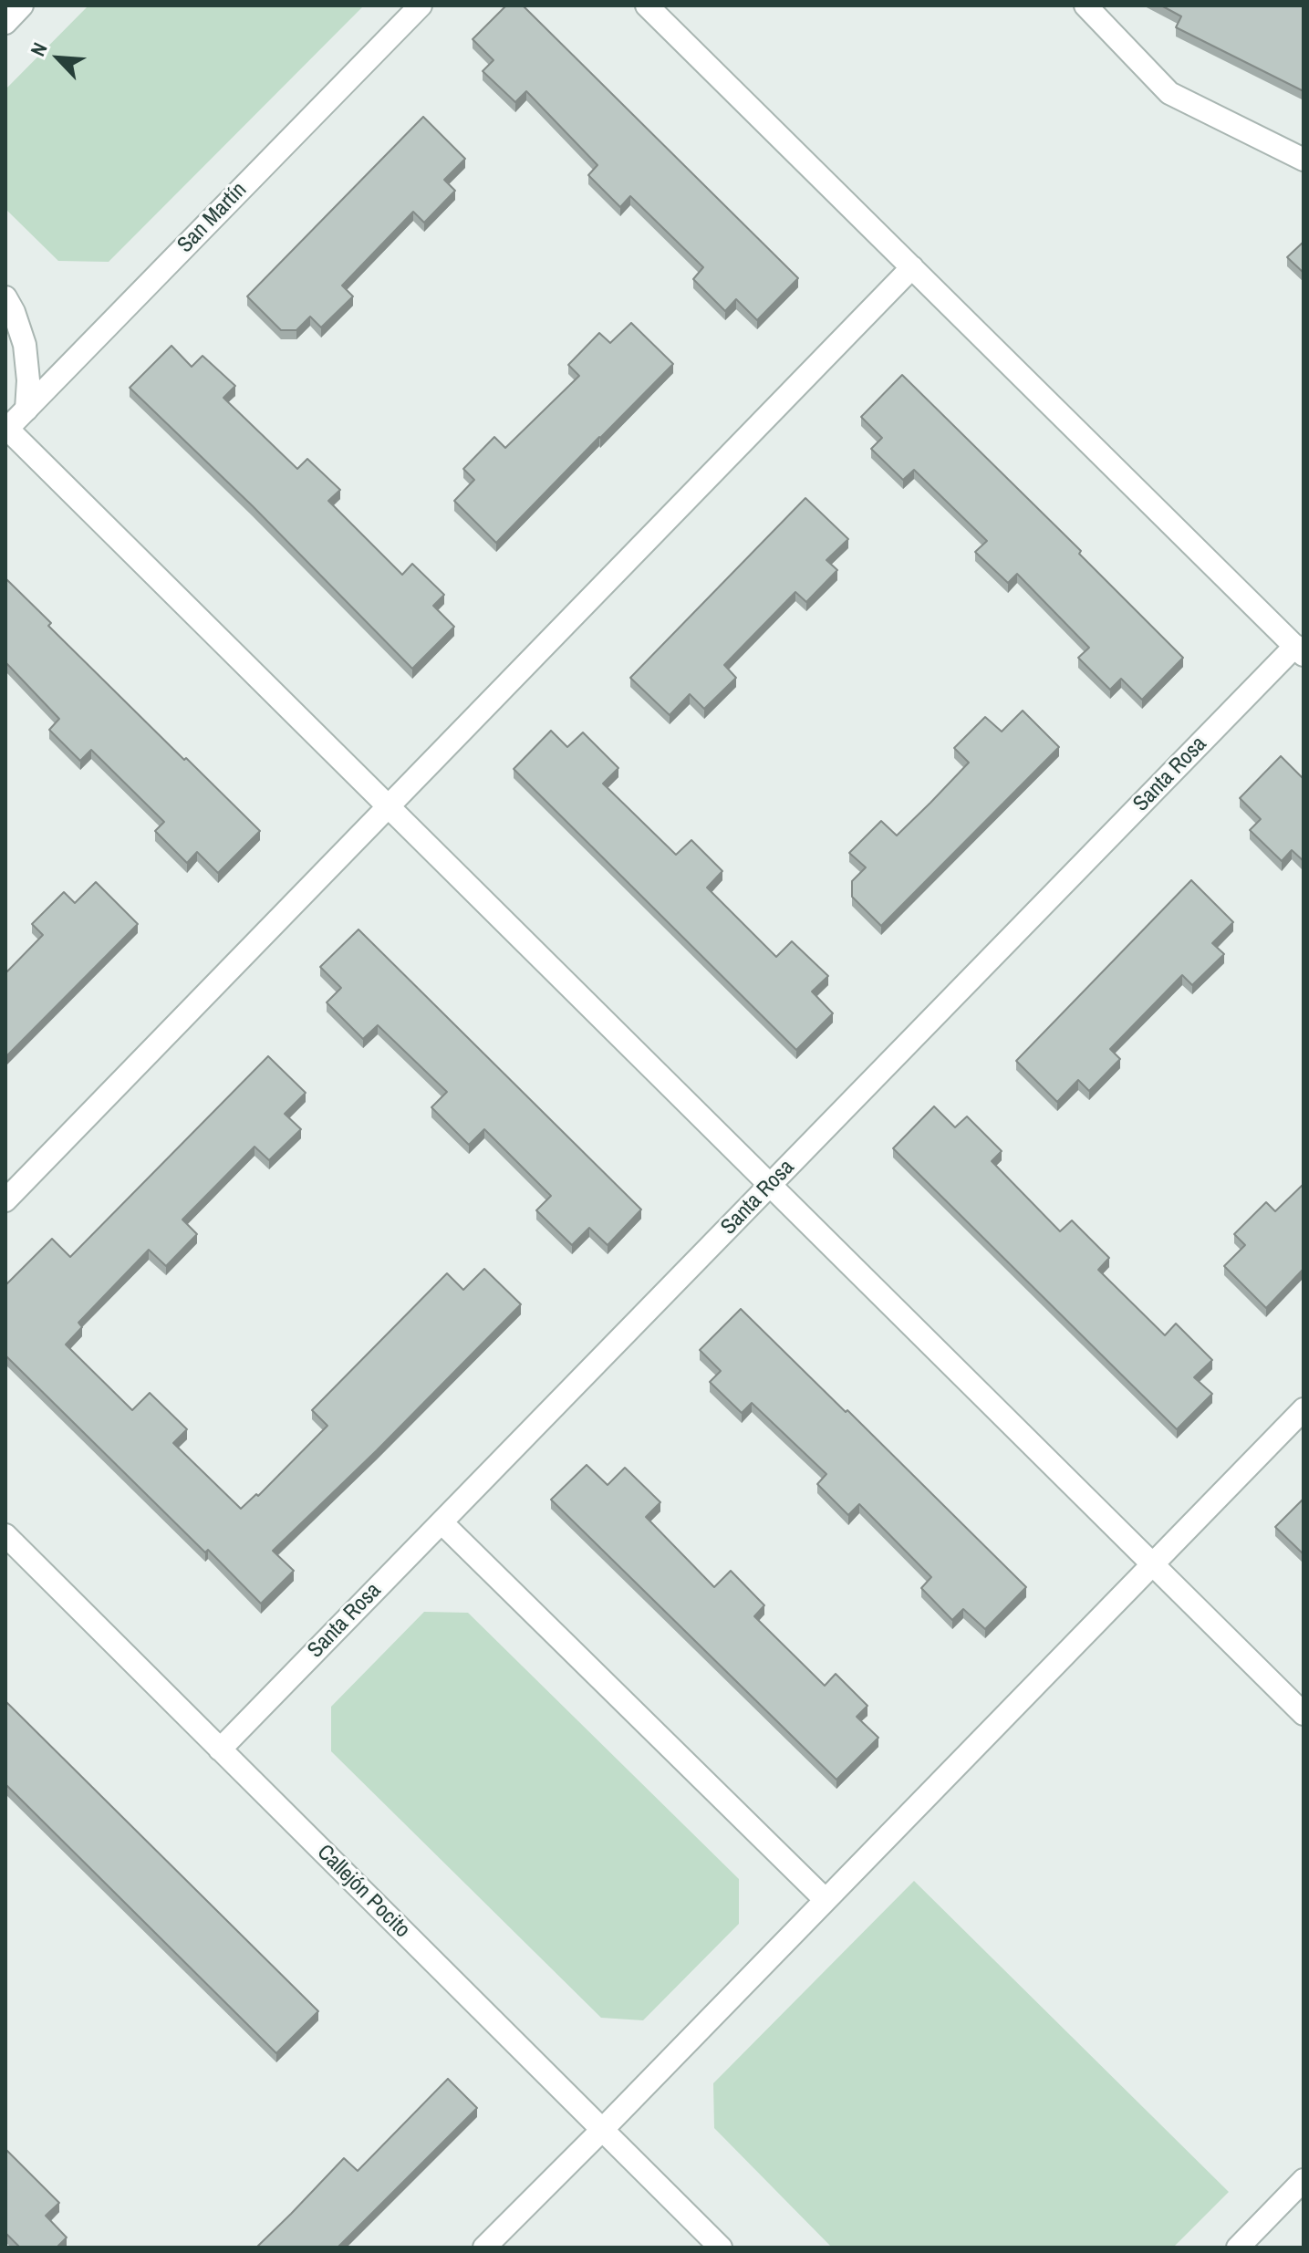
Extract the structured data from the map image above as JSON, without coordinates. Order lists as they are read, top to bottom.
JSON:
{
  "streets": {
    "street": ["San Martín", "Santa Rosa", "Callejón Pocito"]
  },
  "crossings": [
    ["Santa Rosa", "Callejón Pocito"]
  ],
  "north": "top left"
}
